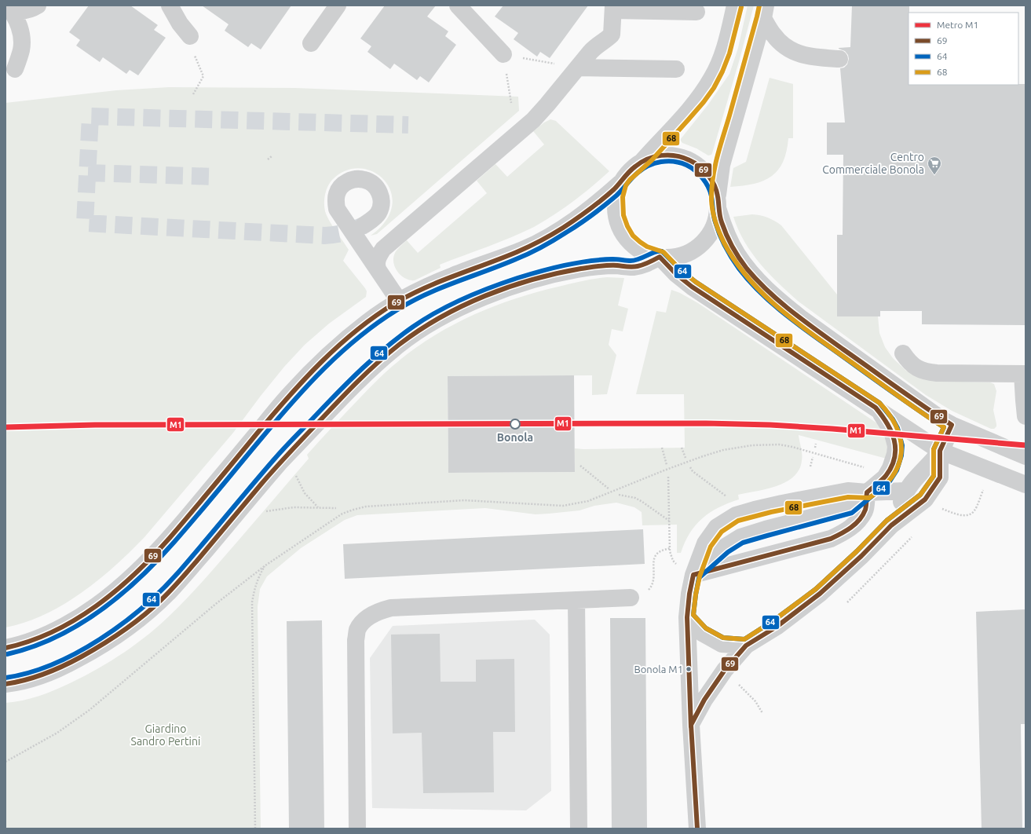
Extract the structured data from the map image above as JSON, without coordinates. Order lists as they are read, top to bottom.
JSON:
{
  "parks": ["Giardino Sandro Pertini"],
  "places": {
    "supermarket": ["Centro Commerciale Bonola"],
    "other": ["Bonola", "Bonola M1"]
  },
  "lines": [
    "transit line 68",
    "transit line 69",
    "transit line 64",
    "metro line M1"
  ],
  "legend": [
    "Metro M1",
    "69",
    "64",
    "68"
  ]
}
